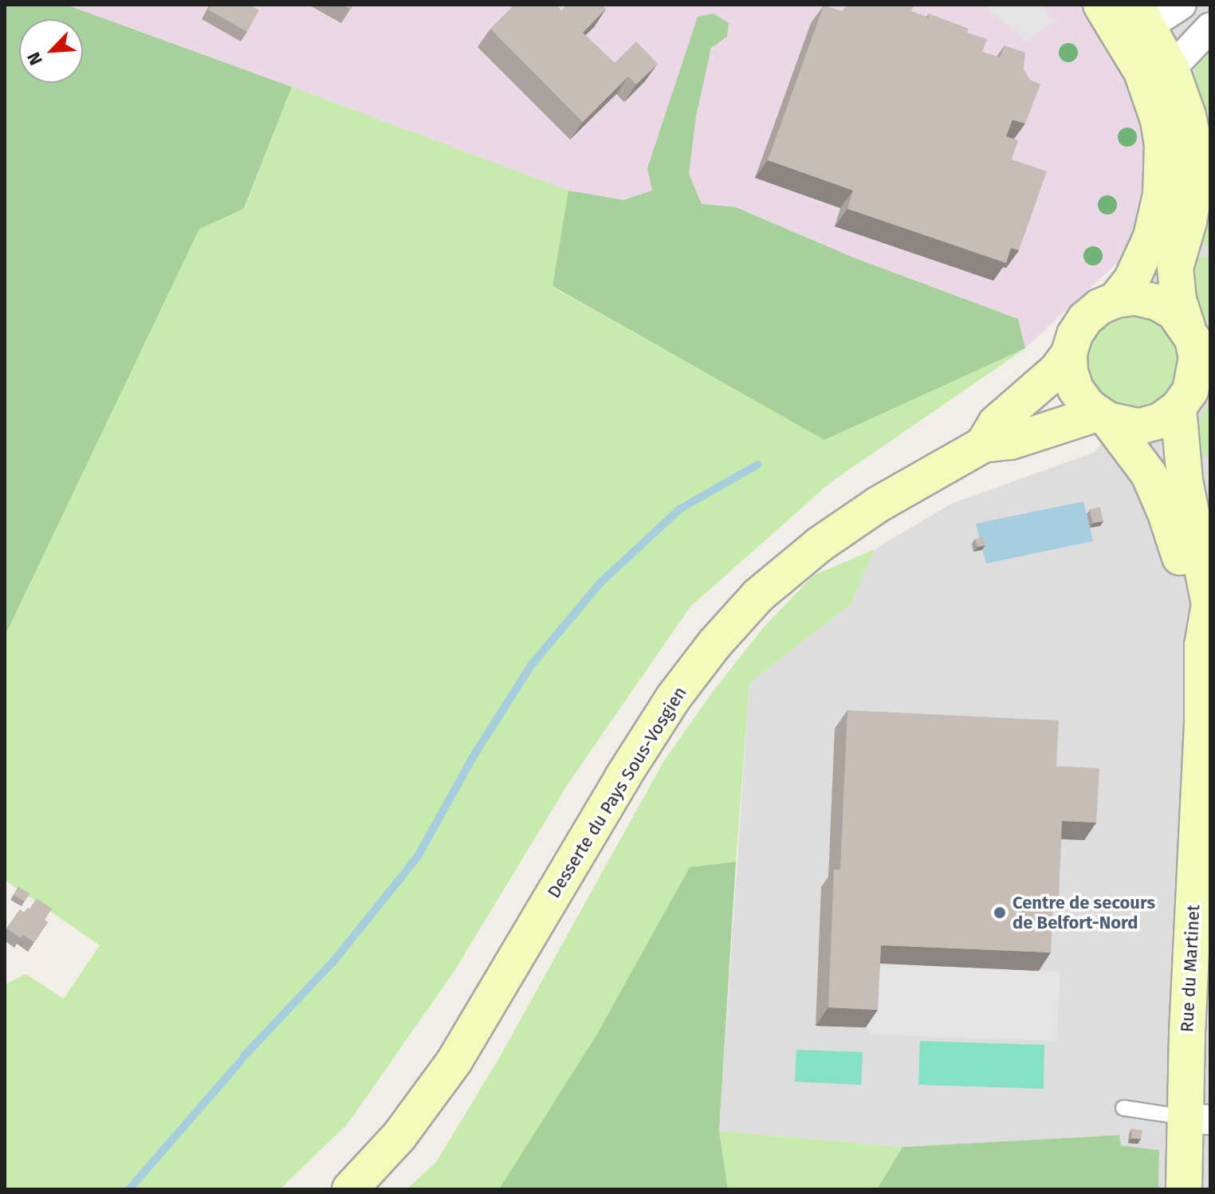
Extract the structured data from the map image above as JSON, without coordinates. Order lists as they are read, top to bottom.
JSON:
{
  "streets": {
    "main road": ["Desserte du Pays Sous-Vosgien", "Rue du Martinet"]
  },
  "crossings": [
    ["Desserte du Pays Sous-Vosgien", "Rue du Martinet"]
  ],
  "places": ["Centre de secours de Belfort-Nord"],
  "north": "bottom left"
}
